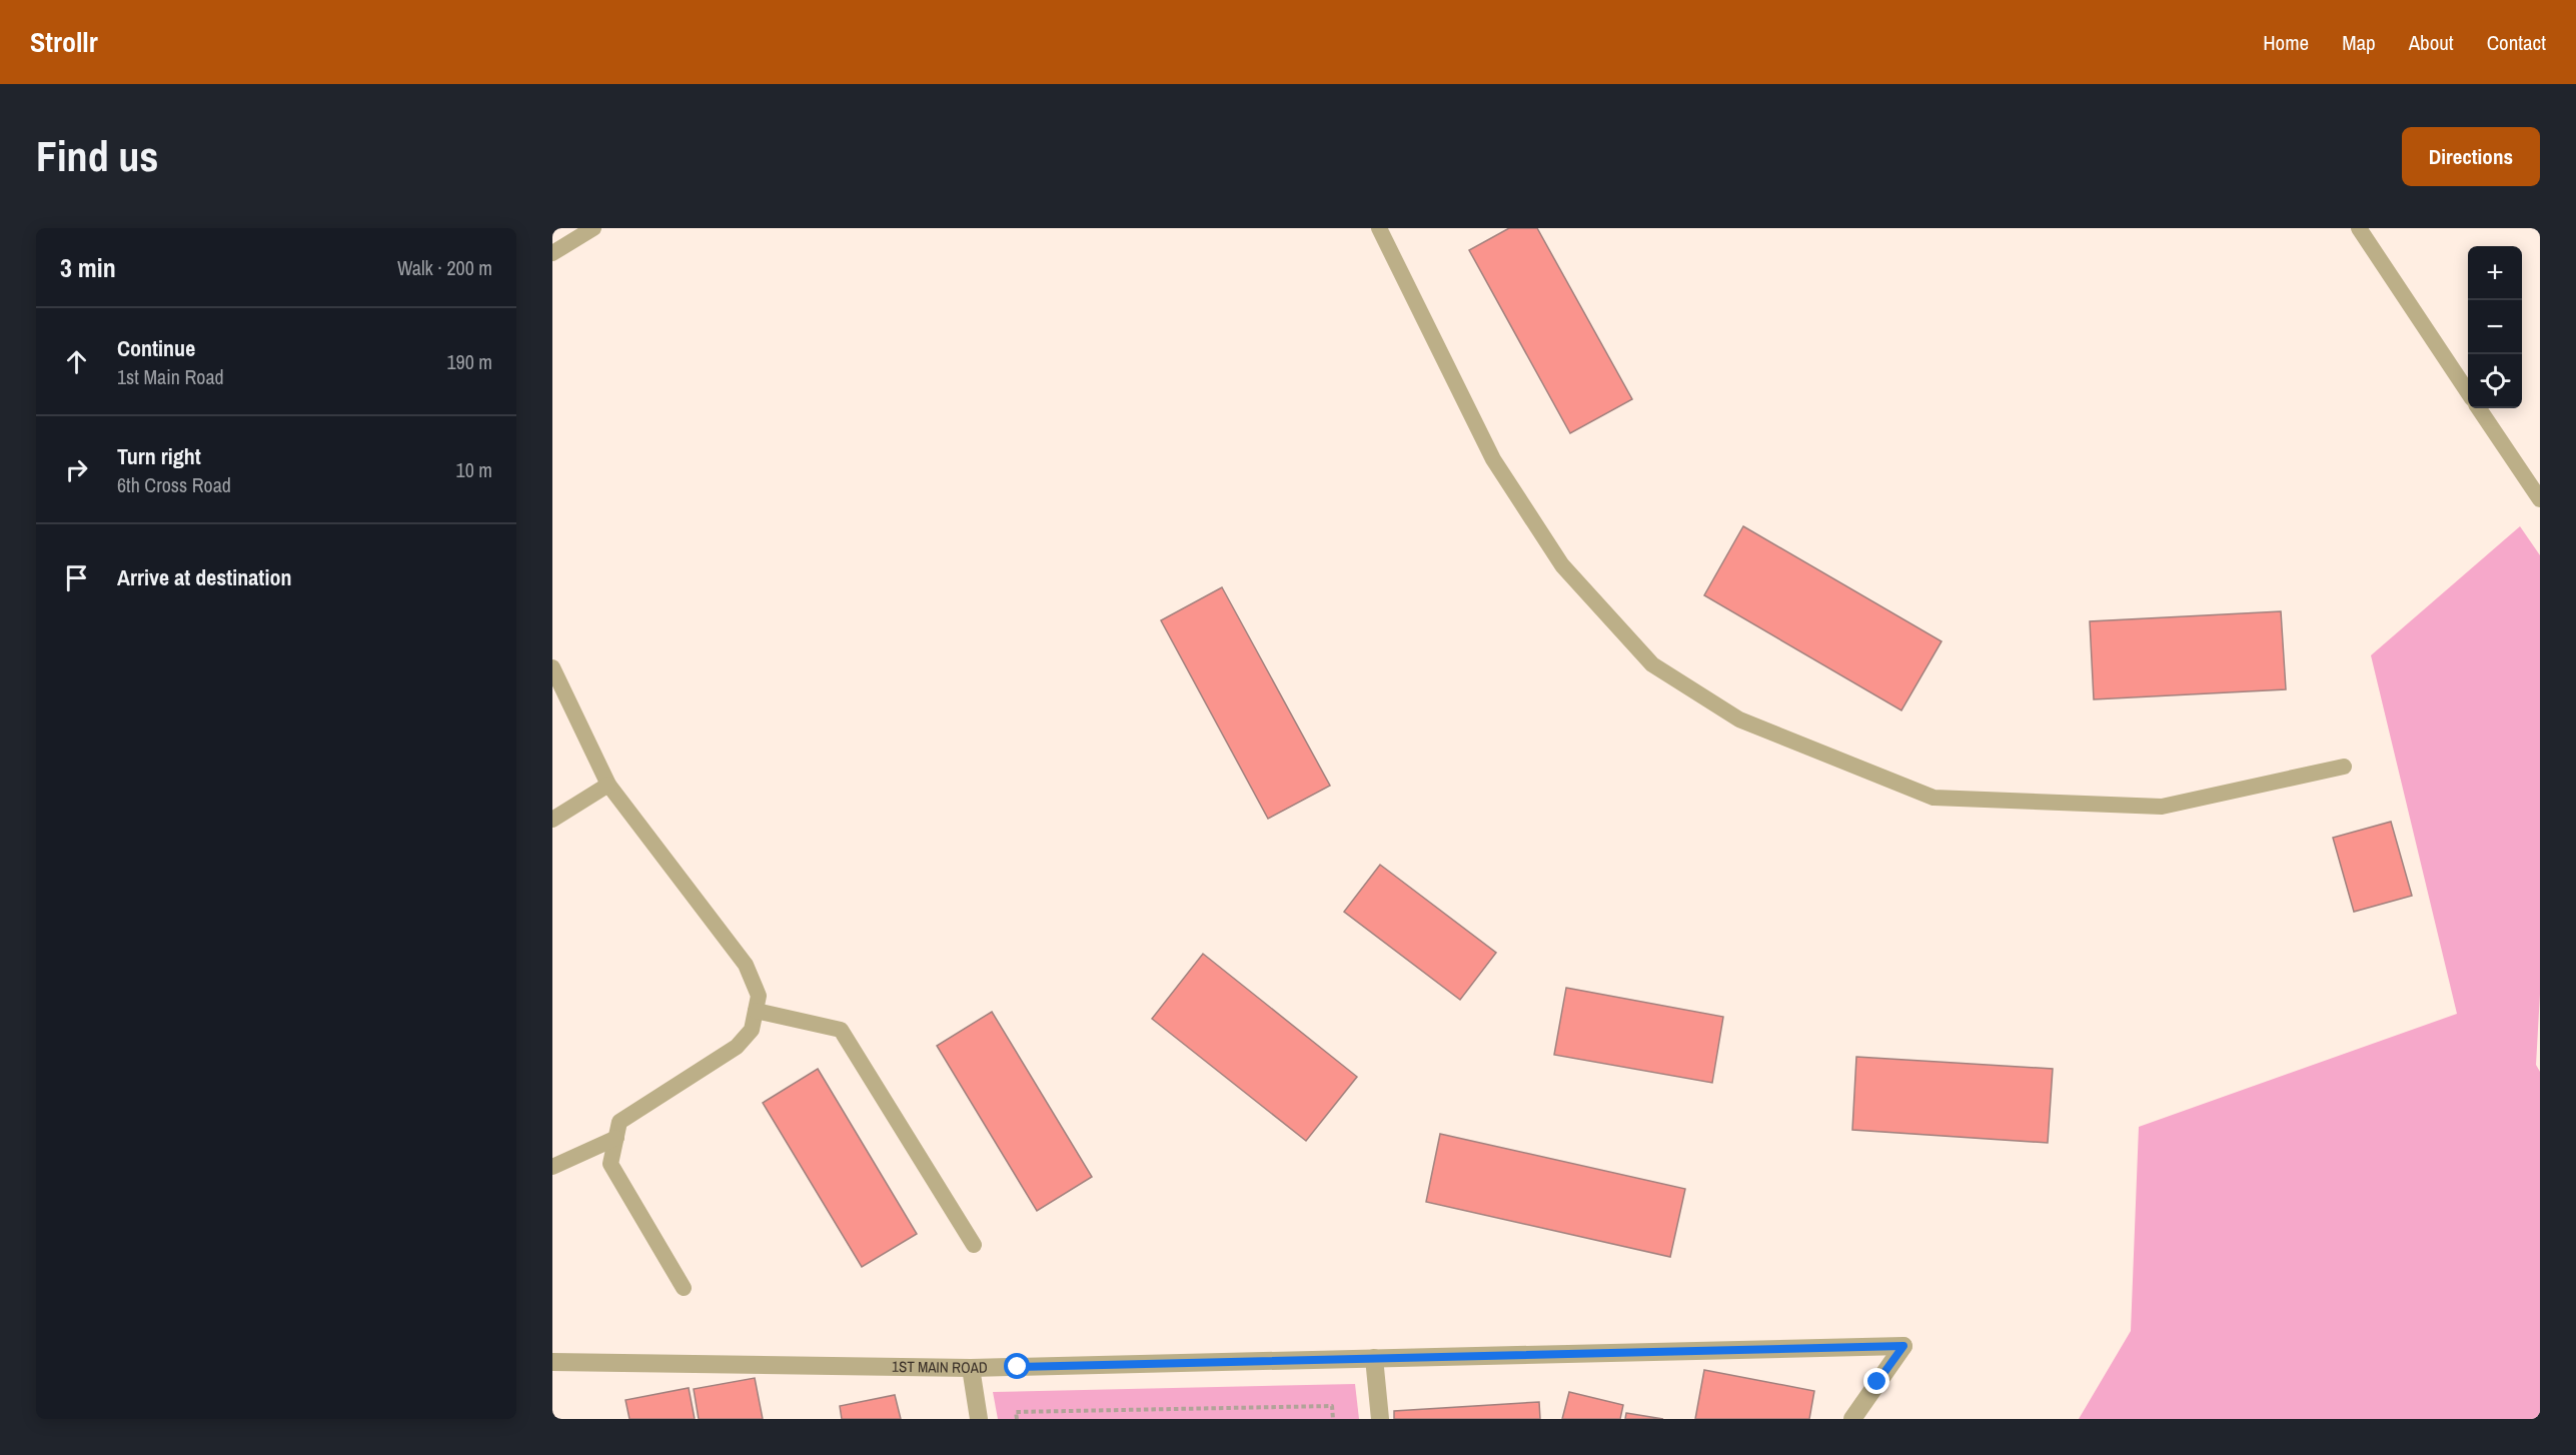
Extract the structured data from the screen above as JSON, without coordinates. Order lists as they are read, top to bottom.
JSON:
{
  "streets": {
    "street": ["1ST MAIN ROAD"]
  },
  "page": {
    "header": "Strollr",
    "nav": [
      "Home",
      "Map",
      "About",
      "Contact"
    ],
    "buttons": "Directions",
    "title": "Find us",
    "heading": ["3 min", "Walk · 200 m"],
    "map_buttons": ["+", "−"],
    "list": [
      ["Continue", "1st Main Road", "190 m"],
      ["Turn right", "6th Cross Road", "10 m"],
      "Arrive at destination"
    ]
  }
}
